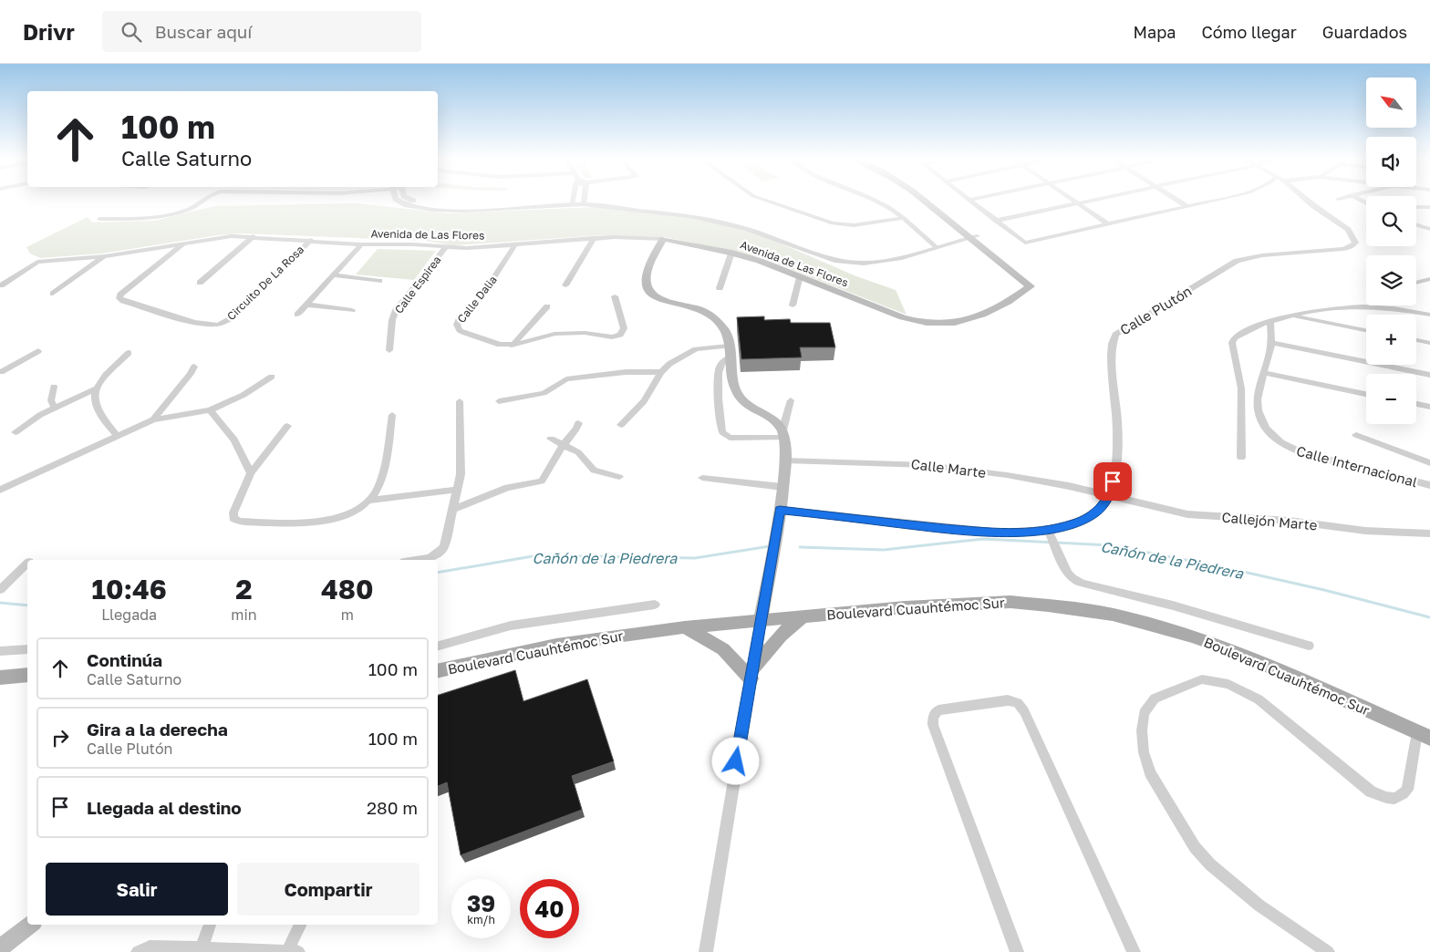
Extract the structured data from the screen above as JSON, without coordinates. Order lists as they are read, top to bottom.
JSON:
{
  "streets": {
    "main road": ["Avenida de Las Flores", "Boulevard Cuauhtémoc Sur"],
    "street": [
      "Circuito De La Rosa",
      "Calle Espirea",
      "Calle Dalia",
      "Calle Plutón",
      "Calle Internacional",
      "Calle Marte",
      "Callejón Marte"
    ]
  },
  "crossings": [
    ["Avenida de Las Flores", "Circuito De La Rosa"],
    ["Avenida de Las Flores", "Calle Espirea"],
    ["Avenida de Las Flores", "Calle Dalia"],
    ["Calle Plutón", "Calle Marte"],
    ["Calle Plutón", "Callejón Marte"],
    ["Calle Marte", "Callejón Marte"]
  ],
  "water": ["Cañón de la Piedrera"],
  "north": "top left",
  "page": {
    "header": "Drivr",
    "search": "Buscar aquí",
    "nav": ["Mapa", "Cómo llegar", "Guardados"],
    "map_buttons": ["+", "−"],
    "turn": ["100 m", "Calle Saturno"],
    "eta": [
      "10:46",
      "Llegada",
      "2",
      "min",
      "480",
      "m"
    ],
    "list": [
      {
        "name": "Continúa",
        "note": "Calle Saturno",
        "value": "100 m"
      },
      {
        "name": "Gira a la derecha",
        "note": "Calle Plutón",
        "value": "100 m"
      },
      {
        "name": "Llegada al destino",
        "value": "280 m"
      }
    ],
    "buttons": ["Salir", "Compartir"],
    "speed": "39 km/h",
    "limit": "40"
  }
}
